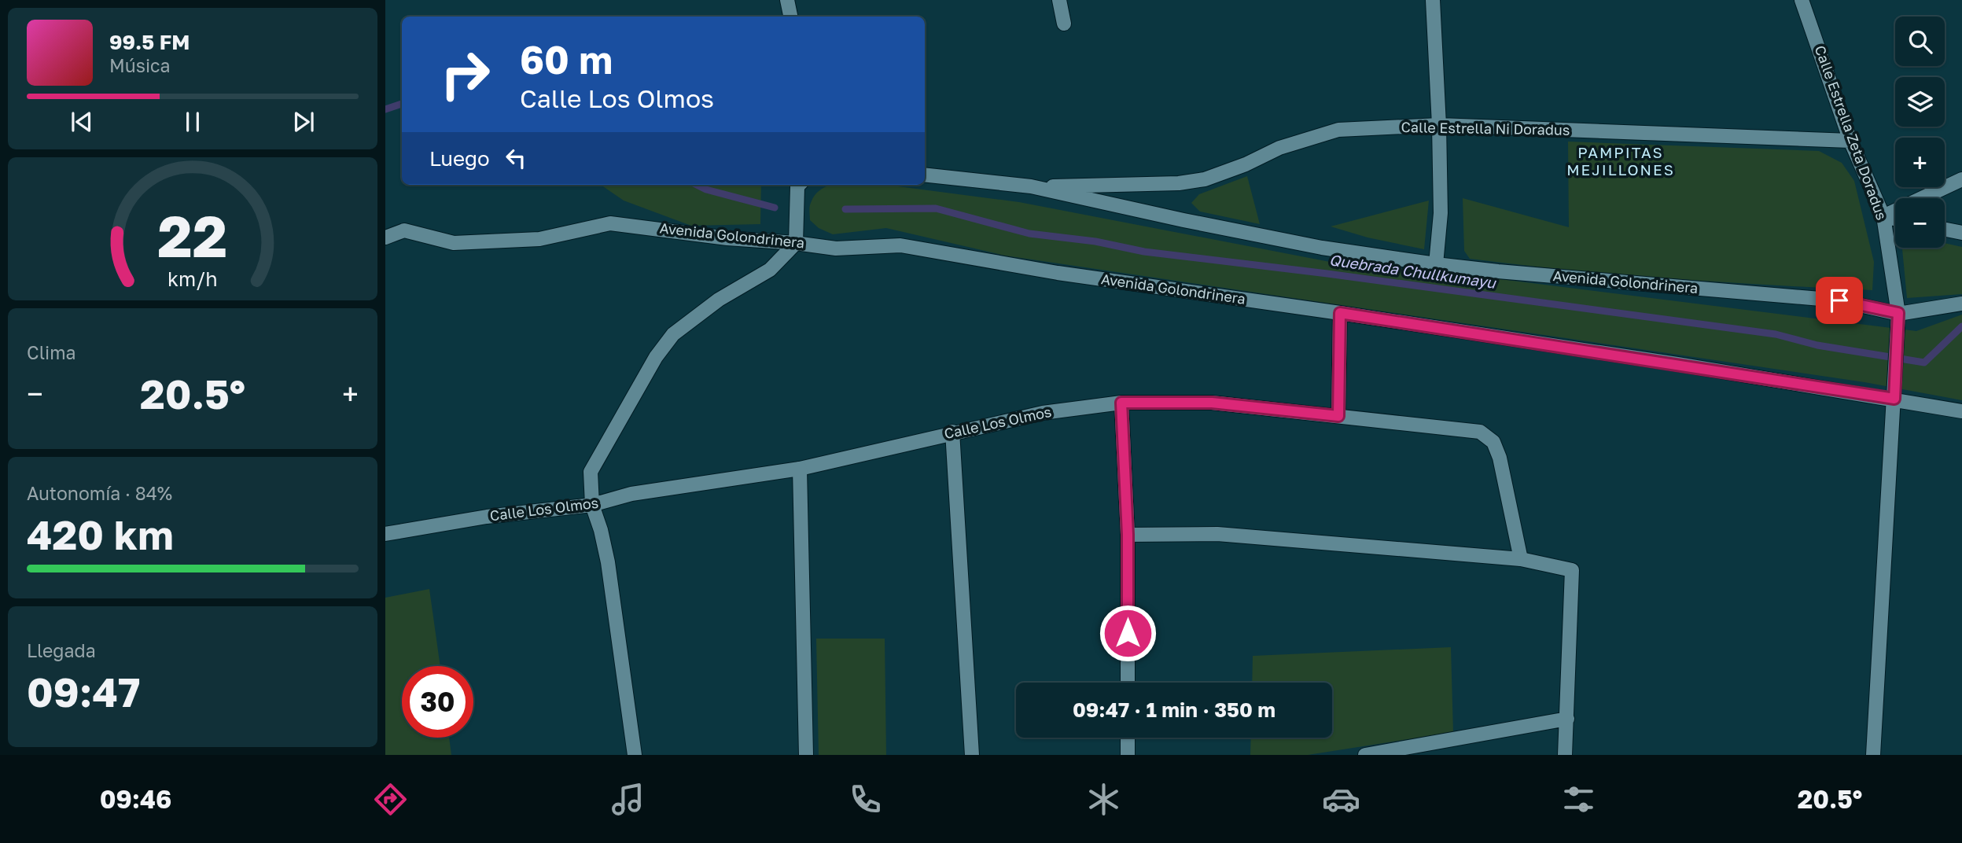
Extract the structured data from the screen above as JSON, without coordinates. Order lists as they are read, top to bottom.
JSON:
{
  "streets": {
    "street": [
      "Calle Estrella Ni Doradus",
      "Calle Estrella Zeta Doradus",
      "Avenida Golondrinera",
      "Calle Los Olmos"
    ]
  },
  "crossings": [
    ["Calle Estrella Ni Doradus", "Calle Estrella Zeta Doradus"],
    ["Calle Estrella Ni Doradus", "Avenida Golondrinera"],
    ["Calle Estrella Zeta Doradus", "Avenida Golondrinera"]
  ],
  "districts": ["PAMPITAS MEJILLONES"],
  "water": ["Quebrada Chullkumayu"],
  "page": {
    "map_buttons": ["+", "−"],
    "turn": ["60 m", "Calle Los Olmos"],
    "song": ["99.5 FM", "Música"],
    "then": "Luego",
    "tile": [
      "Clima",
      ["Autonomía · 84%", "420 km"],
      ["Llegada", "09:47"]
    ],
    "heat": ["−", "20.5°", "+"],
    "limit": "30",
    "trip": "09:47 · 1 min · 350 m",
    "tabs": ["09:46", "20.5°"],
    "gauge": ["22", "km/h"]
  }
}
